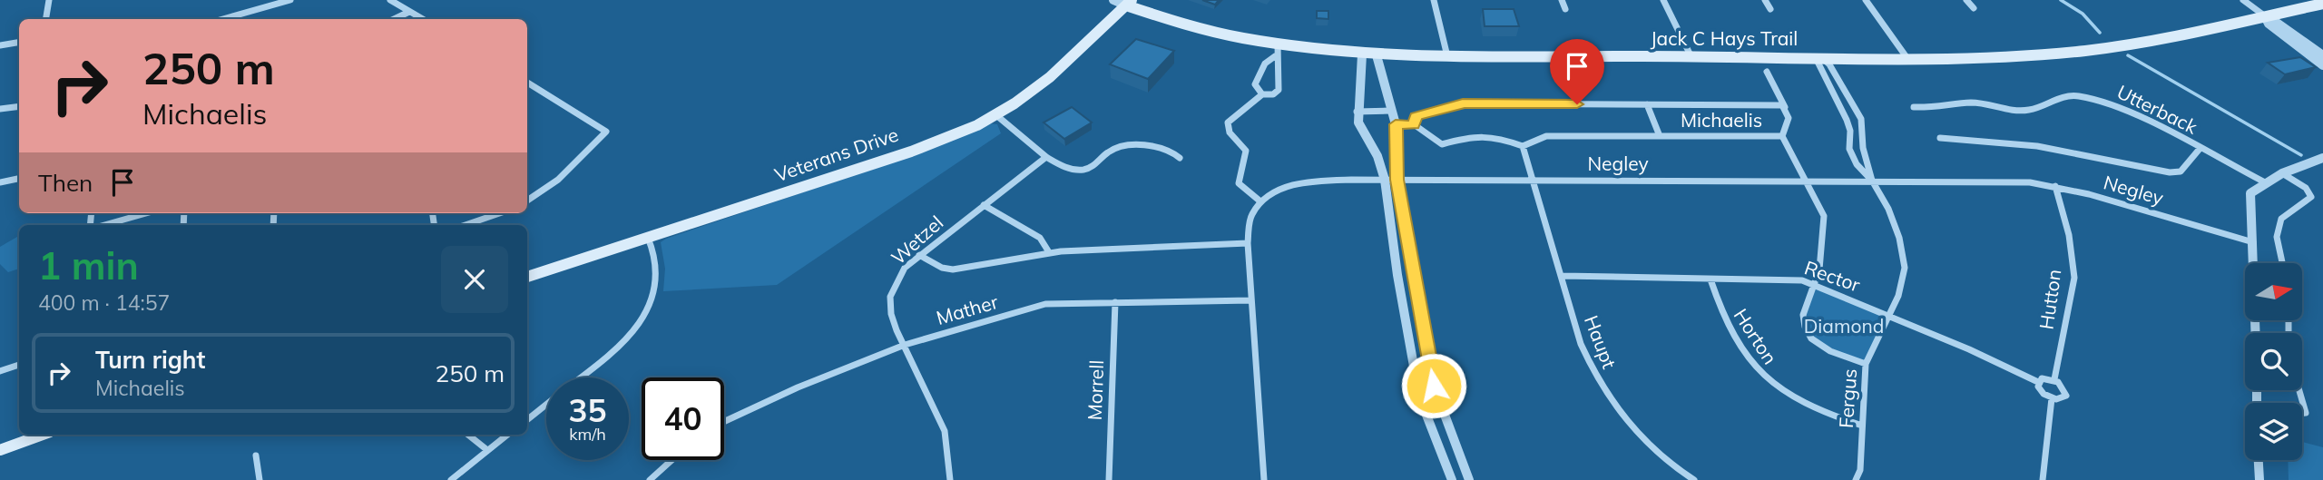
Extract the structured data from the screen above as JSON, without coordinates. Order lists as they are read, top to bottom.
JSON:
{
  "streets": {
    "main road": ["Jack C Hays Trail", "Veterans Drive"],
    "street": [
      "Utterback",
      "Michaelis",
      "Negley",
      "Wetzel",
      "Rector",
      "Hutton",
      "Mather",
      "Horton",
      "Haupt",
      "Morrell",
      "Fergus"
    ]
  },
  "crossings": [
    ["Jack C Hays Trail", "Veterans Drive"],
    ["Jack C Hays Trail", "Fergus"],
    ["Michaelis", "Haupt"],
    ["Negley", "Hutton"],
    ["Negley", "Haupt"],
    ["Negley", "Fergus"],
    ["Wetzel", "Mather"],
    ["Rector", "Horton"],
    ["Rector", "Haupt"],
    ["Rector", "Fergus"],
    ["Mather", "Morrell"],
    ["Horton", "Fergus"]
  ],
  "parks": ["Diamond"],
  "north": "right",
  "page": {
    "turn": ["250 m", "Michaelis"],
    "then": "Then",
    "heading": ["1 min", "400 m · 14:57"],
    "list": [
      {
        "name": "Turn right",
        "note": "Michaelis",
        "value": "250 m"
      }
    ],
    "speed": "35 km/h",
    "limit": "40"
  }
}
